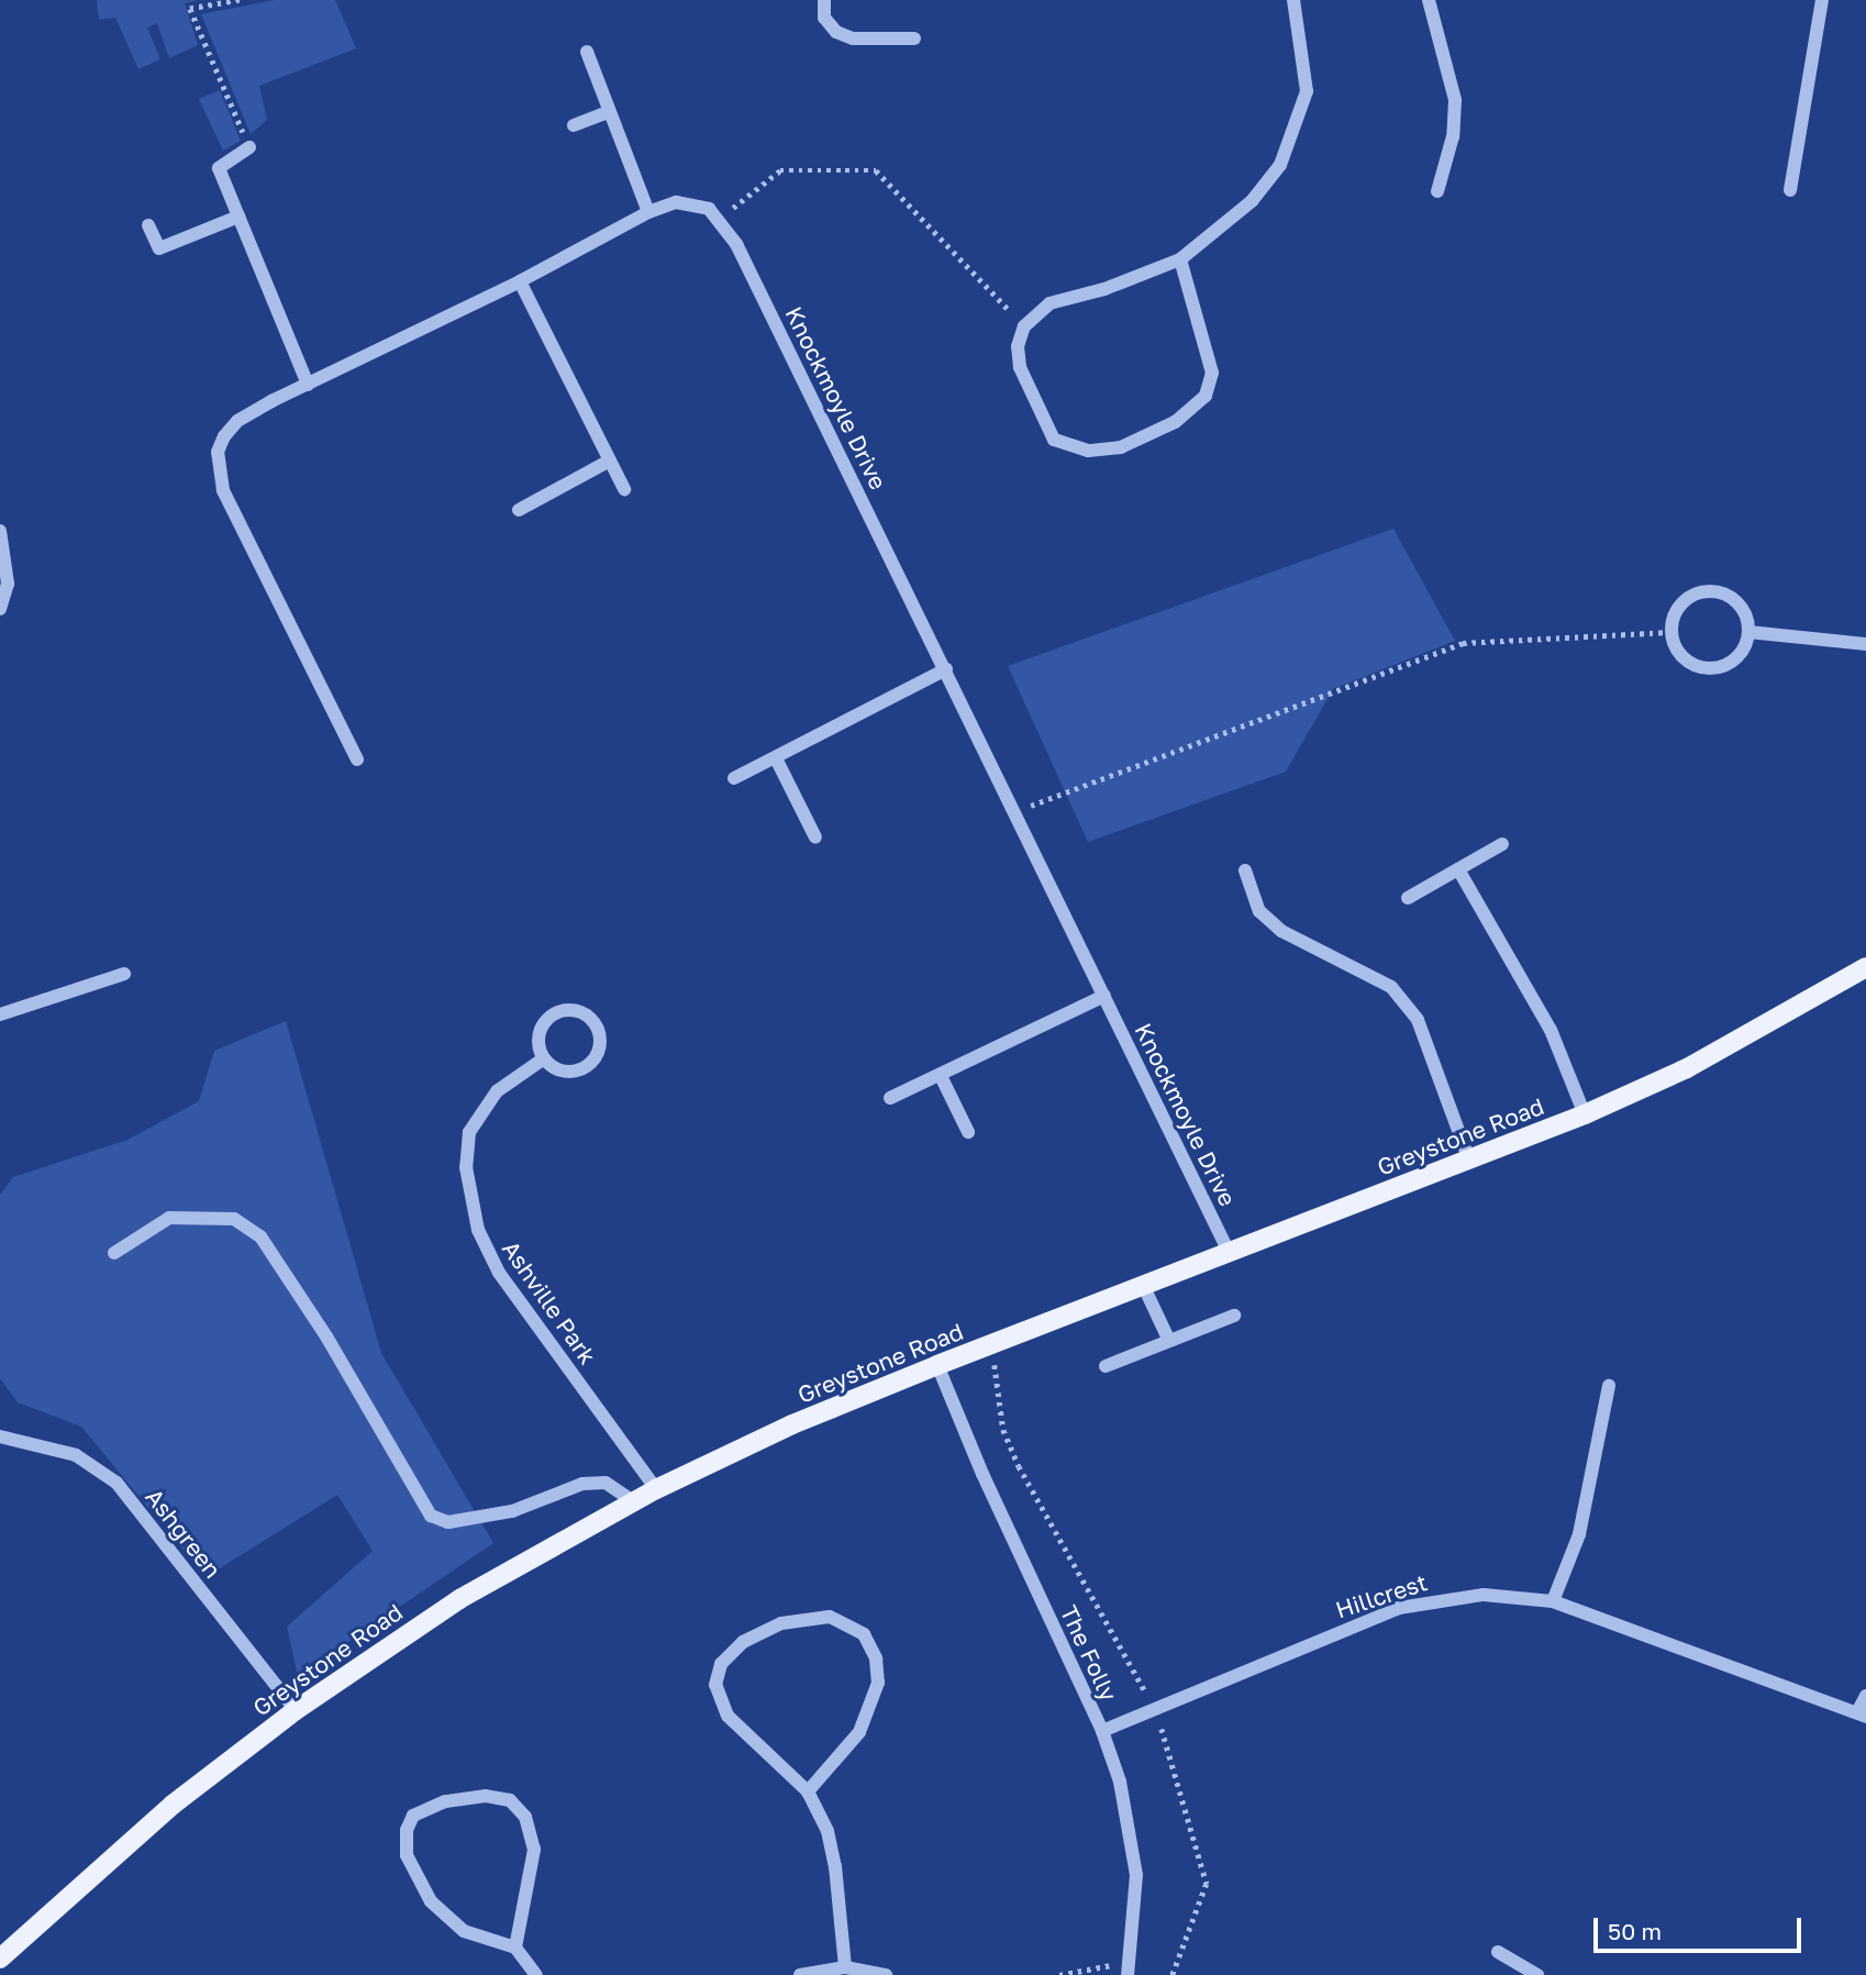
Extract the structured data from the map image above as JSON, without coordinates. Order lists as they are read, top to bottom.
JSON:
{
  "streets": {
    "main road": ["Greystone Road"],
    "street": [
      "Knockmoyle Drive",
      "Ashville Park",
      "Ashgreen",
      "Hillcrest",
      "The Folly"
    ]
  },
  "crossings": [
    ["Knockmoyle Drive", "Greystone Road"],
    ["Greystone Road", "Ashville Park"],
    ["Greystone Road", "Ashgreen"],
    ["Greystone Road", "The Folly"],
    ["Hillcrest", "The Folly"]
  ],
  "scale_bar": "50 m"
}
